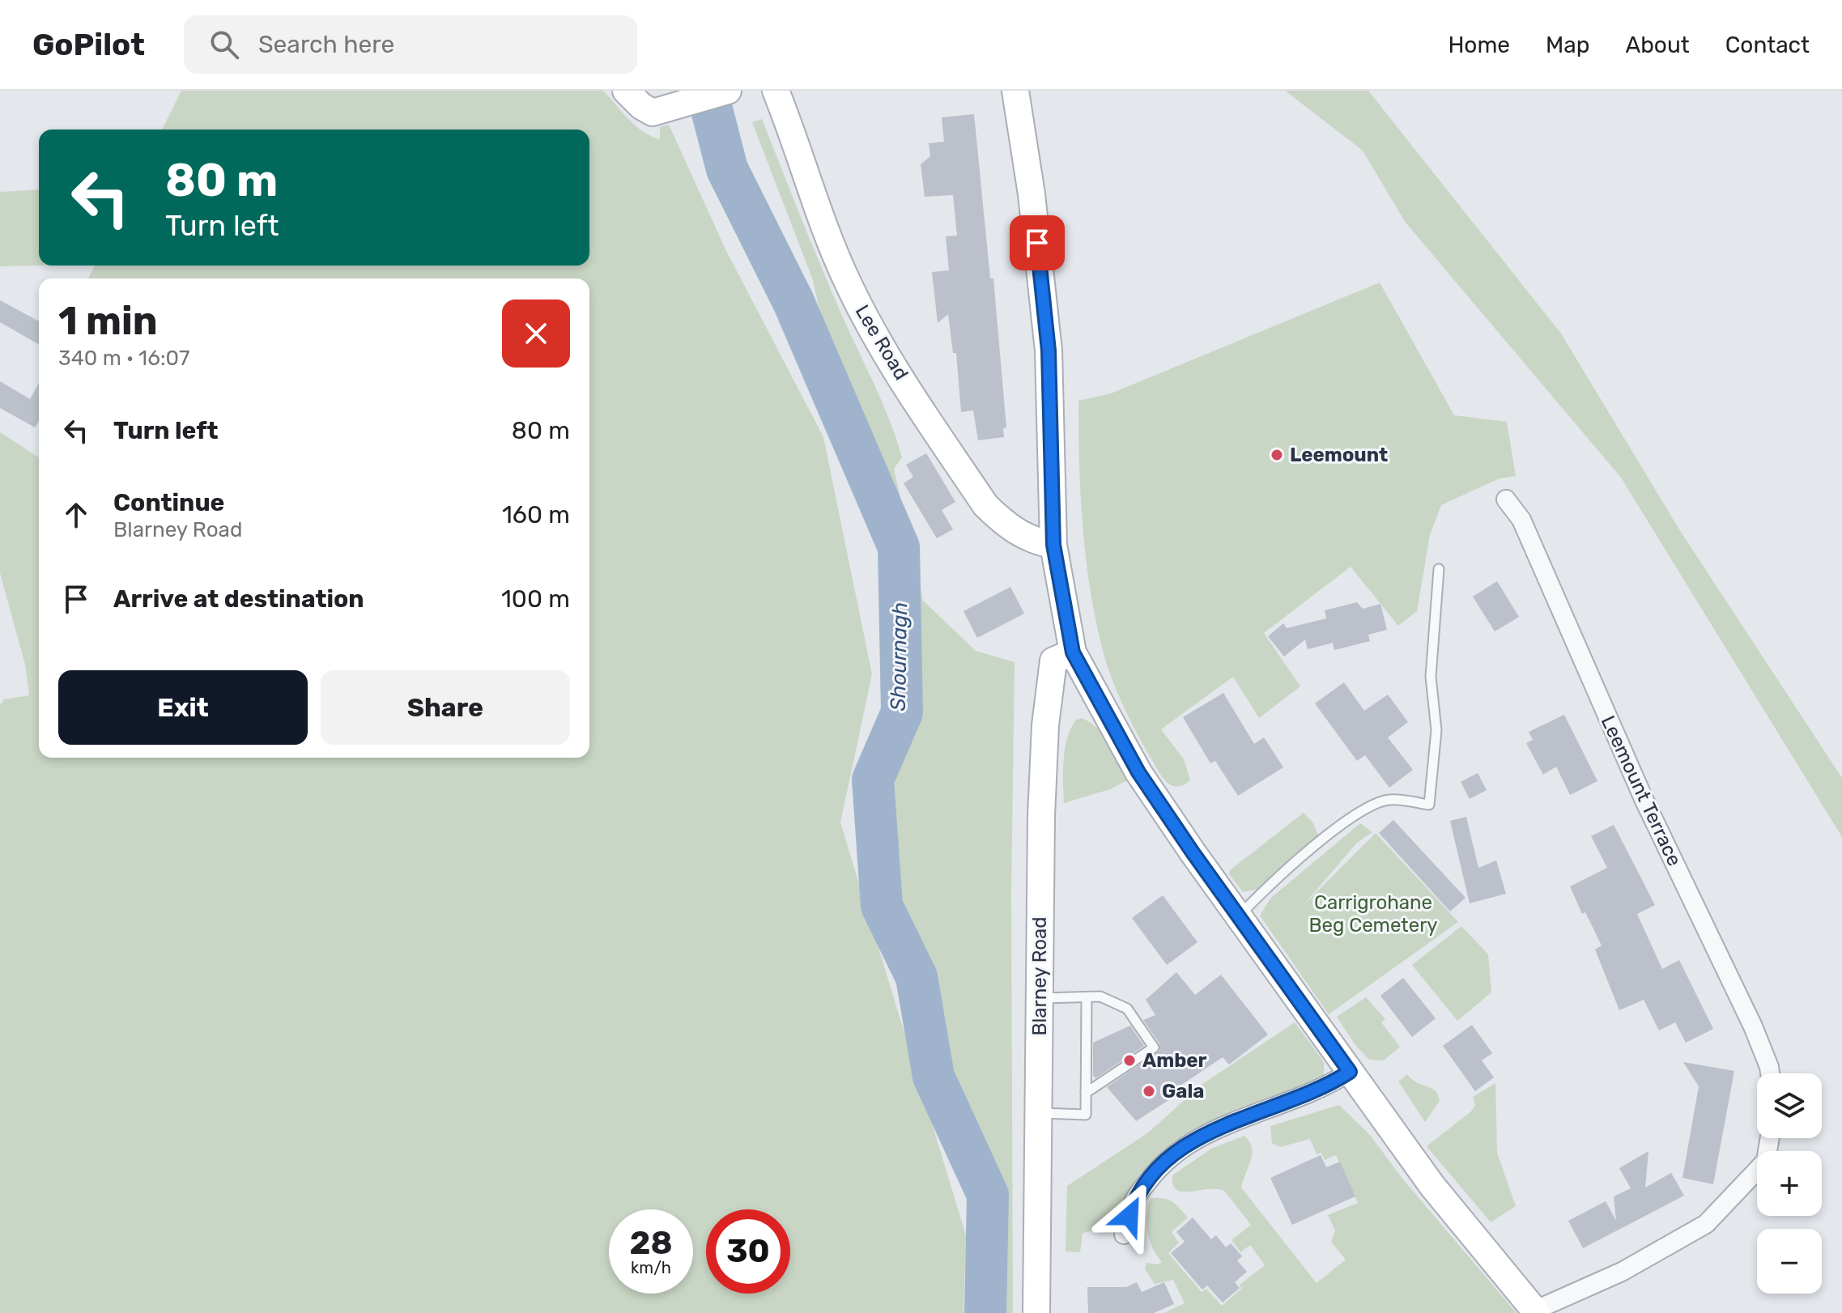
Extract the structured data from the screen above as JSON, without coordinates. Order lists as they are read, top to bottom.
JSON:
{
  "streets": {
    "main road": ["Lee Road", "Blarney Road"],
    "street": ["Leemount Terrace"]
  },
  "water": ["Shournagh"],
  "parks": ["Carrigrohane Beg Cemetery"],
  "places": ["Leemount", "Amber", "Gala"],
  "page": {
    "header": "GoPilot",
    "search": "Search here",
    "nav": [
      "Home",
      "Map",
      "About",
      "Contact"
    ],
    "turn": ["80 m", "Turn left"],
    "heading": ["1 min", "340 m · 16:07"],
    "list": [
      {
        "name": "Turn left",
        "value": "80 m"
      },
      {
        "name": "Continue",
        "note": "Blarney Road",
        "value": "160 m"
      },
      {
        "name": "Arrive at destination",
        "value": "100 m"
      }
    ],
    "buttons": ["Exit", "Share"],
    "map_buttons": ["+", "−"],
    "speed": "28 km/h",
    "limit": "30"
  }
}
